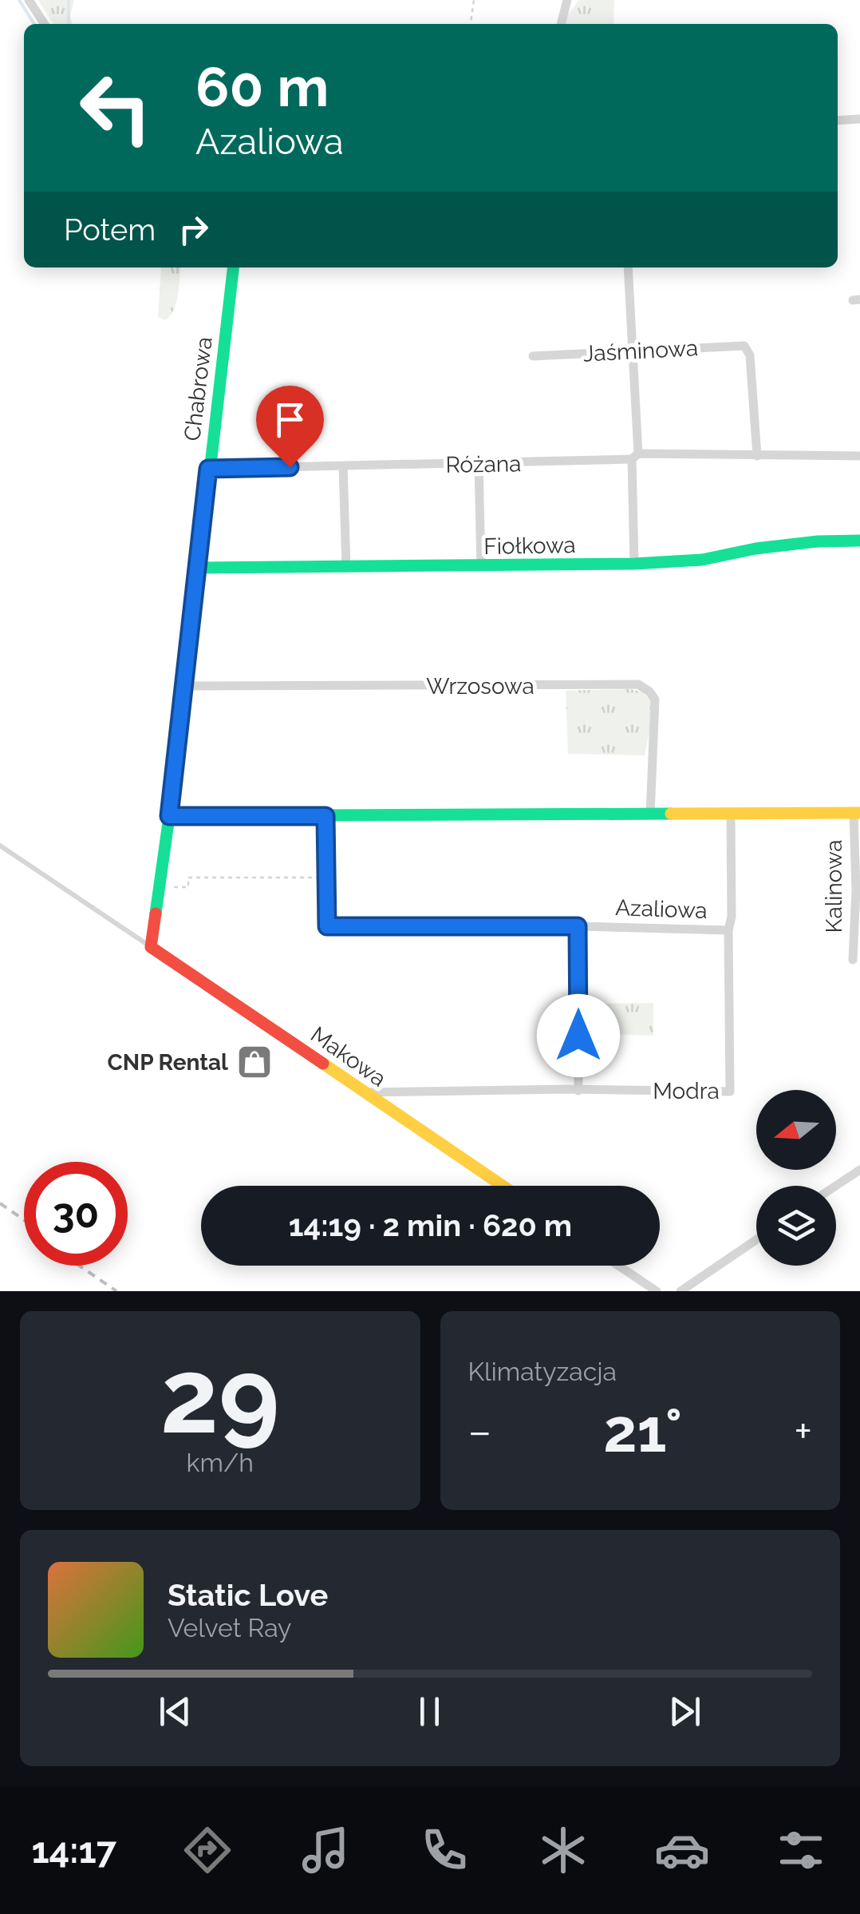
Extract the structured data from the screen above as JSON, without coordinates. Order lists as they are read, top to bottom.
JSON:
{
  "streets": {
    "street": [
      "Jaśminowa",
      "Chabrowa",
      "Różana",
      "Fiołkowa",
      "Wrzosowa",
      "Kalinowa",
      "Azaliowa",
      "Makowa",
      "Modra"
    ]
  },
  "crossings": [
    ["Jaśminowa", "Różana"],
    ["Chabrowa", "Różana"],
    ["Chabrowa", "Fiołkowa"],
    ["Chabrowa", "Wrzosowa"],
    ["Chabrowa", "Makowa"],
    ["Kalinowa", "Azaliowa"],
    ["Azaliowa", "Modra"],
    ["Makowa", "Modra"]
  ],
  "places": {
    "shop": ["CNP Rental"]
  },
  "north": "left",
  "page": {
    "turn": ["60 m", "Azaliowa"],
    "then": "Potem",
    "limit": "30",
    "trip": "14:19 · 2 min · 620 m",
    "tile": [
      ["29", "km/h"],
      "Klimatyzacja"
    ],
    "heat": ["−", "21°", "+"],
    "song": ["Static Love", "Velvet Ray"],
    "tabs": "14:17"
  }
}
